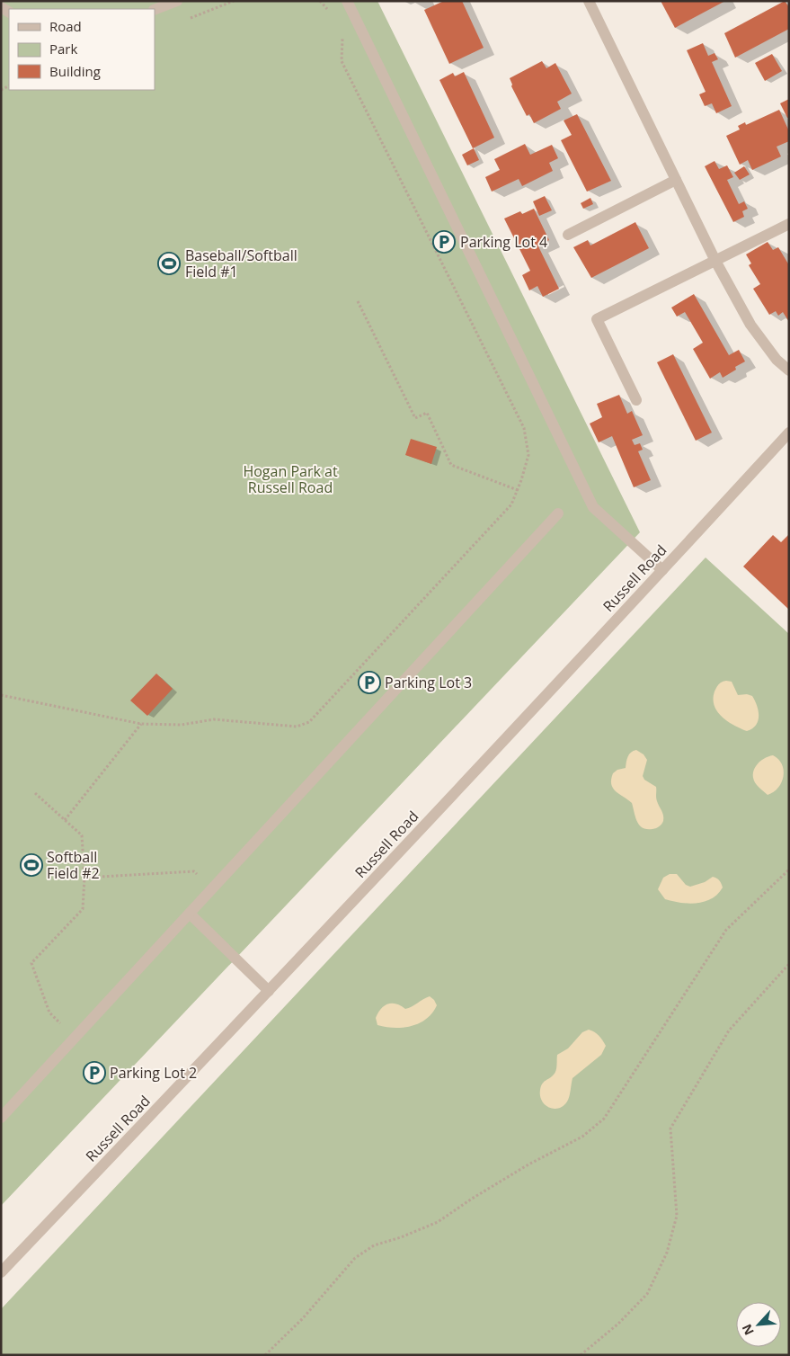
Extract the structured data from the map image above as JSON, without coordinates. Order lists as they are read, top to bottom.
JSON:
{
  "streets": {
    "street": ["Russell Road"]
  },
  "parks": ["Hogan Park at Russell Road"],
  "places": {
    "parking": ["Parking Lot 4", "Parking Lot 3", "Parking Lot 2"],
    "sports": ["Baseball/Softball Field #1", "Softball Field #2"]
  },
  "legend": ["Road", "Park", "Building"],
  "north": "bottom left"
}
